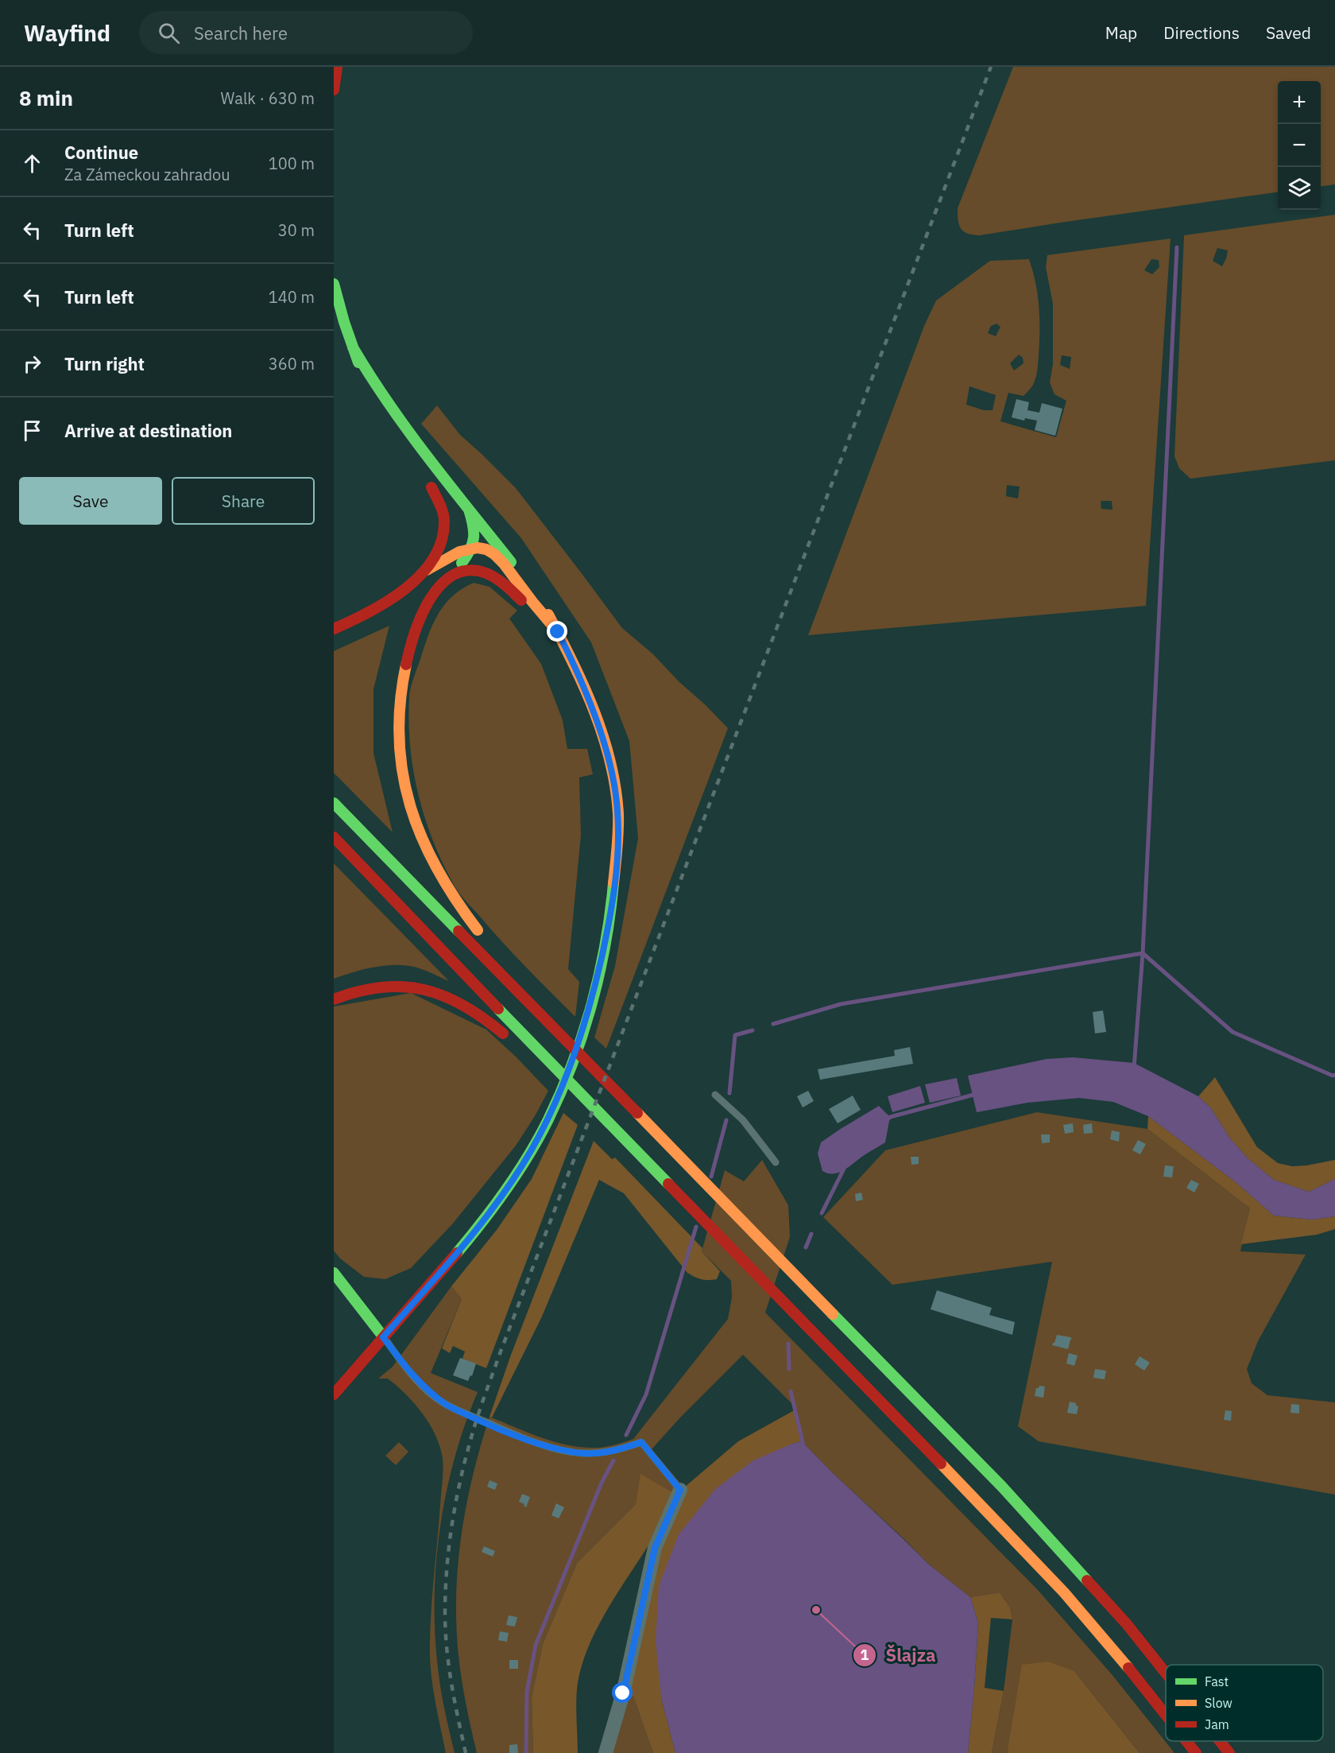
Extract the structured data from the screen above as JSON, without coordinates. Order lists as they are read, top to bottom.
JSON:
{
  "places": ["Šlajza"],
  "legend": ["Fast", "Slow", "Jam"],
  "page": {
    "header": "Wayfind",
    "search": "Search here",
    "nav": ["Map", "Directions", "Saved"],
    "heading": ["8 min", "Walk · 630 m"],
    "map_buttons": ["+", "−"],
    "list": [
      ["Continue", "Za Zámeckou zahradou", "100 m"],
      ["Turn left", "30 m"],
      ["Turn left", "140 m"],
      ["Turn right", "360 m"],
      "Arrive at destination"
    ],
    "buttons": ["Save", "Share"]
  }
}
